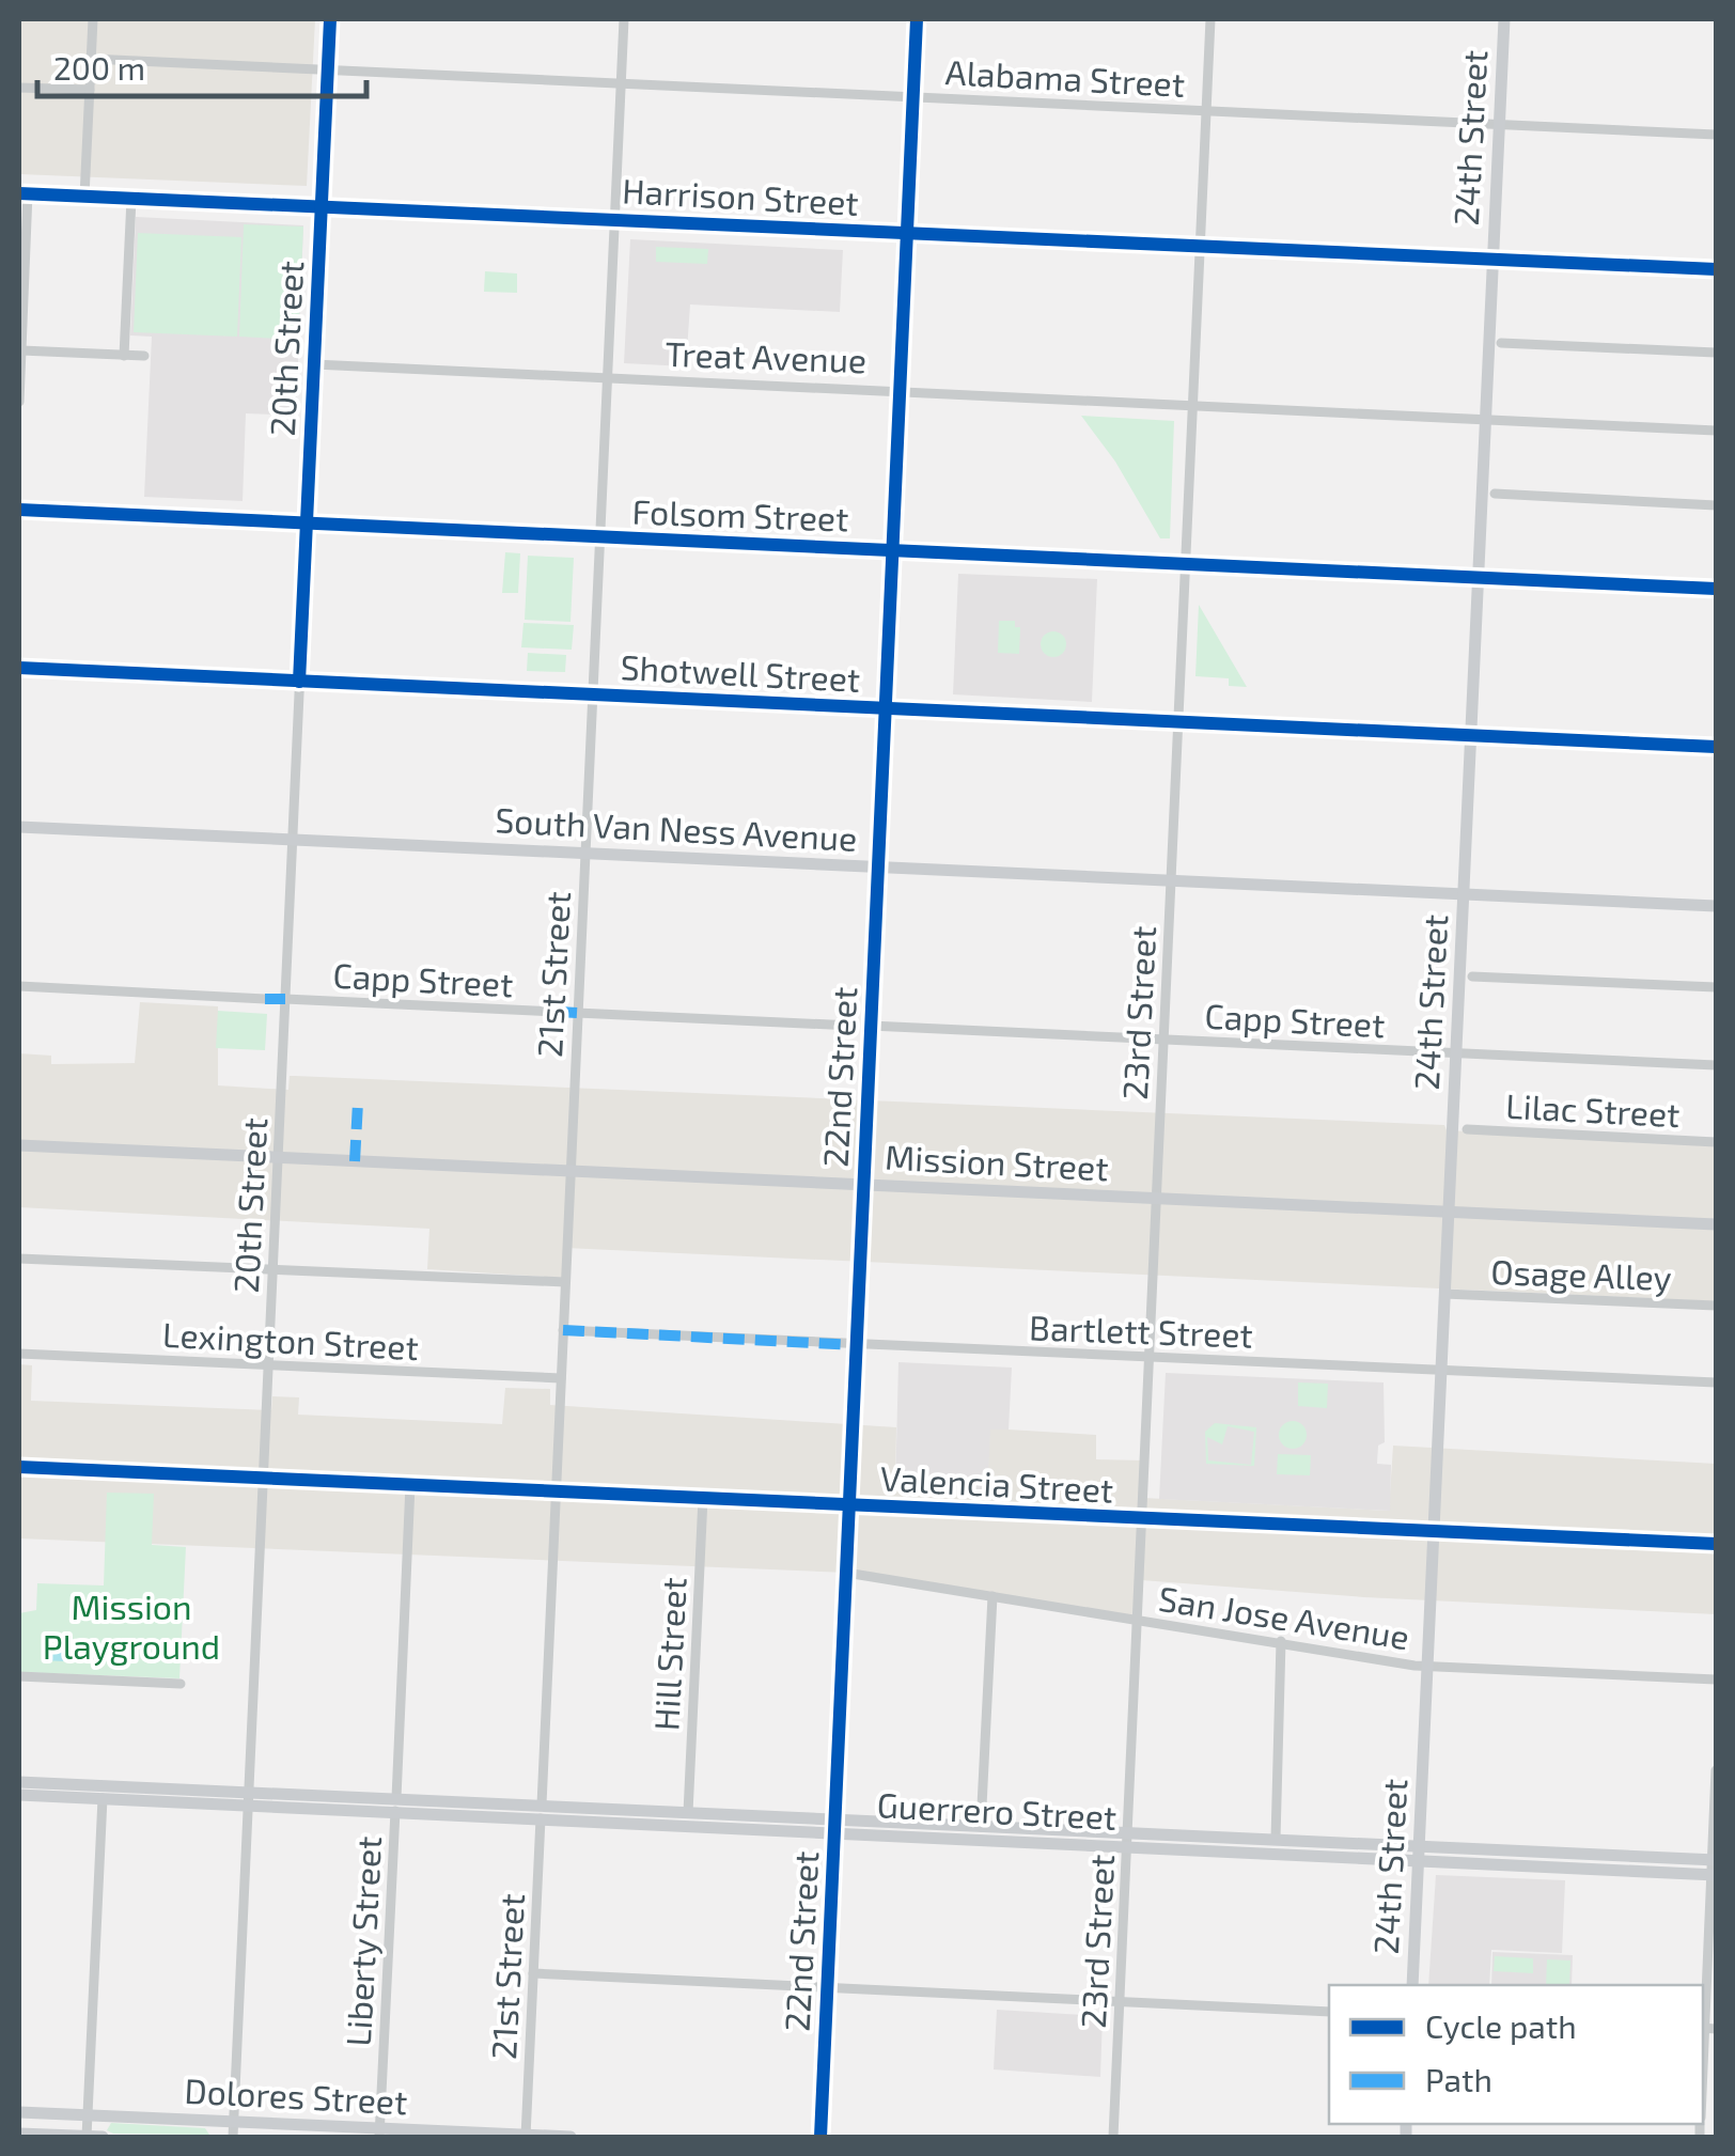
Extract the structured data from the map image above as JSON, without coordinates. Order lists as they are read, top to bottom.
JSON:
{
  "streets": {
    "street": [
      "Alabama Street",
      "24th Street",
      "Harrison Street",
      "20th Street",
      "Treat Avenue",
      "Folsom Street",
      "Shotwell Street",
      "South Van Ness Avenue",
      "21st Street",
      "Capp Street",
      "23rd Street",
      "22nd Street",
      "Lilac Street",
      "Mission Street",
      "Osage Alley",
      "Bartlett Street",
      "Lexington Street",
      "Valencia Street",
      "San Jose Avenue",
      "Hill Street",
      "Guerrero Street",
      "Liberty Street",
      "Dolores Street"
    ]
  },
  "crossings": [
    ["Alabama Street", "24th Street"],
    ["Alabama Street", "20th Street"],
    ["Alabama Street", "21st Street"],
    ["Alabama Street", "23rd Street"],
    ["Alabama Street", "22nd Street"],
    ["24th Street", "Harrison Street"],
    ["24th Street", "Treat Avenue"],
    ["24th Street", "Folsom Street"],
    ["24th Street", "Shotwell Street"],
    ["24th Street", "South Van Ness Avenue"],
    ["24th Street", "Capp Street"],
    ["24th Street", "Mission Street"],
    ["24th Street", "Osage Alley"],
    ["24th Street", "Bartlett Street"],
    ["24th Street", "Valencia Street"],
    ["24th Street", "San Jose Avenue"],
    ["24th Street", "Guerrero Street"],
    ["Harrison Street", "20th Street"],
    ["Harrison Street", "21st Street"],
    ["Harrison Street", "23rd Street"],
    ["Harrison Street", "22nd Street"],
    ["20th Street", "Treat Avenue"],
    ["20th Street", "Folsom Street"],
    ["20th Street", "Shotwell Street"],
    ["20th Street", "South Van Ness Avenue"],
    ["20th Street", "Capp Street"],
    ["20th Street", "Mission Street"],
    ["20th Street", "Lexington Street"],
    ["20th Street", "Valencia Street"],
    ["20th Street", "Guerrero Street"],
    ["20th Street", "Dolores Street"],
    ["Treat Avenue", "21st Street"],
    ["Treat Avenue", "23rd Street"],
    ["Treat Avenue", "22nd Street"],
    ["Folsom Street", "21st Street"],
    ["Folsom Street", "23rd Street"],
    ["Folsom Street", "22nd Street"],
    ["Shotwell Street", "21st Street"],
    ["Shotwell Street", "23rd Street"],
    ["Shotwell Street", "22nd Street"],
    ["South Van Ness Avenue", "21st Street"],
    ["South Van Ness Avenue", "23rd Street"],
    ["South Van Ness Avenue", "22nd Street"],
    ["21st Street", "Mission Street"],
    ["21st Street", "Bartlett Street"],
    ["21st Street", "Lexington Street"],
    ["21st Street", "Valencia Street"],
    ["21st Street", "Guerrero Street"],
    ["21st Street", "Dolores Street"],
    ["Capp Street", "23rd Street"],
    ["Capp Street", "22nd Street"],
    ["23rd Street", "Mission Street"],
    ["23rd Street", "Bartlett Street"],
    ["23rd Street", "Valencia Street"],
    ["23rd Street", "San Jose Avenue"],
    ["23rd Street", "Guerrero Street"],
    ["22nd Street", "Mission Street"],
    ["22nd Street", "Bartlett Street"],
    ["22nd Street", "Valencia Street"],
    ["22nd Street", "San Jose Avenue"],
    ["22nd Street", "Guerrero Street"],
    ["Valencia Street", "Hill Street"],
    ["Valencia Street", "Liberty Street"],
    ["Hill Street", "Guerrero Street"],
    ["Guerrero Street", "Liberty Street"],
    ["Liberty Street", "Dolores Street"]
  ],
  "parks": ["Mission Playground"],
  "legend": ["Cycle path", "Path"],
  "scale_bar": "200 m"
}
